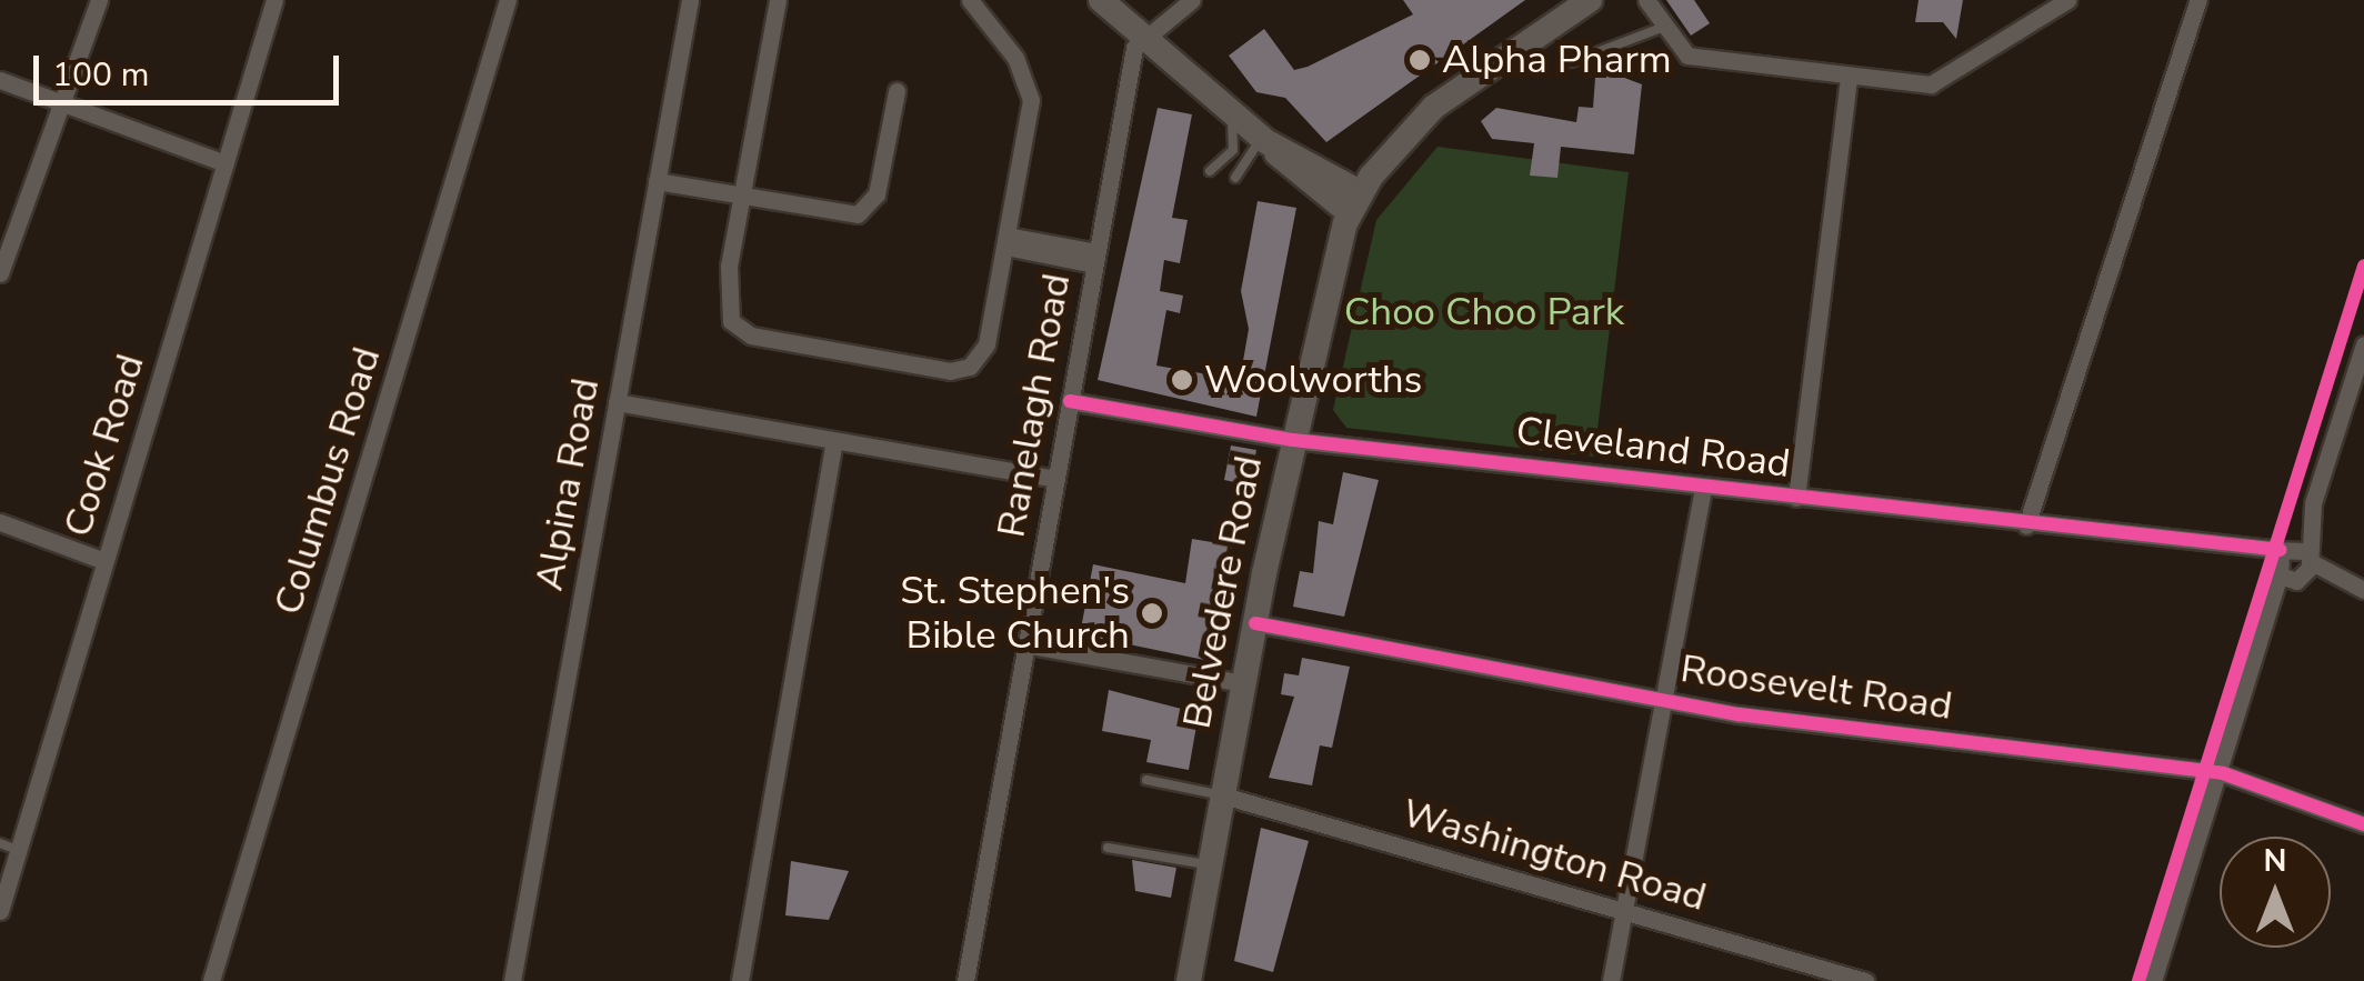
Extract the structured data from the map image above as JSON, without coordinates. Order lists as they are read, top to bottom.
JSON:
{
  "streets": {
    "main road": ["Belvedere Road"],
    "street": [
      "Ranelagh Road",
      "Cook Road",
      "Cleveland Road",
      "Columbus Road",
      "Alpina Road",
      "Roosevelt Road",
      "Washington Road"
    ]
  },
  "crossings": [
    ["Ranelagh Road", "Cleveland Road"],
    ["Cleveland Road", "Belvedere Road"],
    ["Belvedere Road", "Roosevelt Road"],
    ["Belvedere Road", "Washington Road"]
  ],
  "parks": ["Choo Choo Park"],
  "places": ["Alpha Pharm", "Woolworths", "St. Stephen's Bible Church"],
  "scale_bar": "100 m",
  "north": "top"
}
